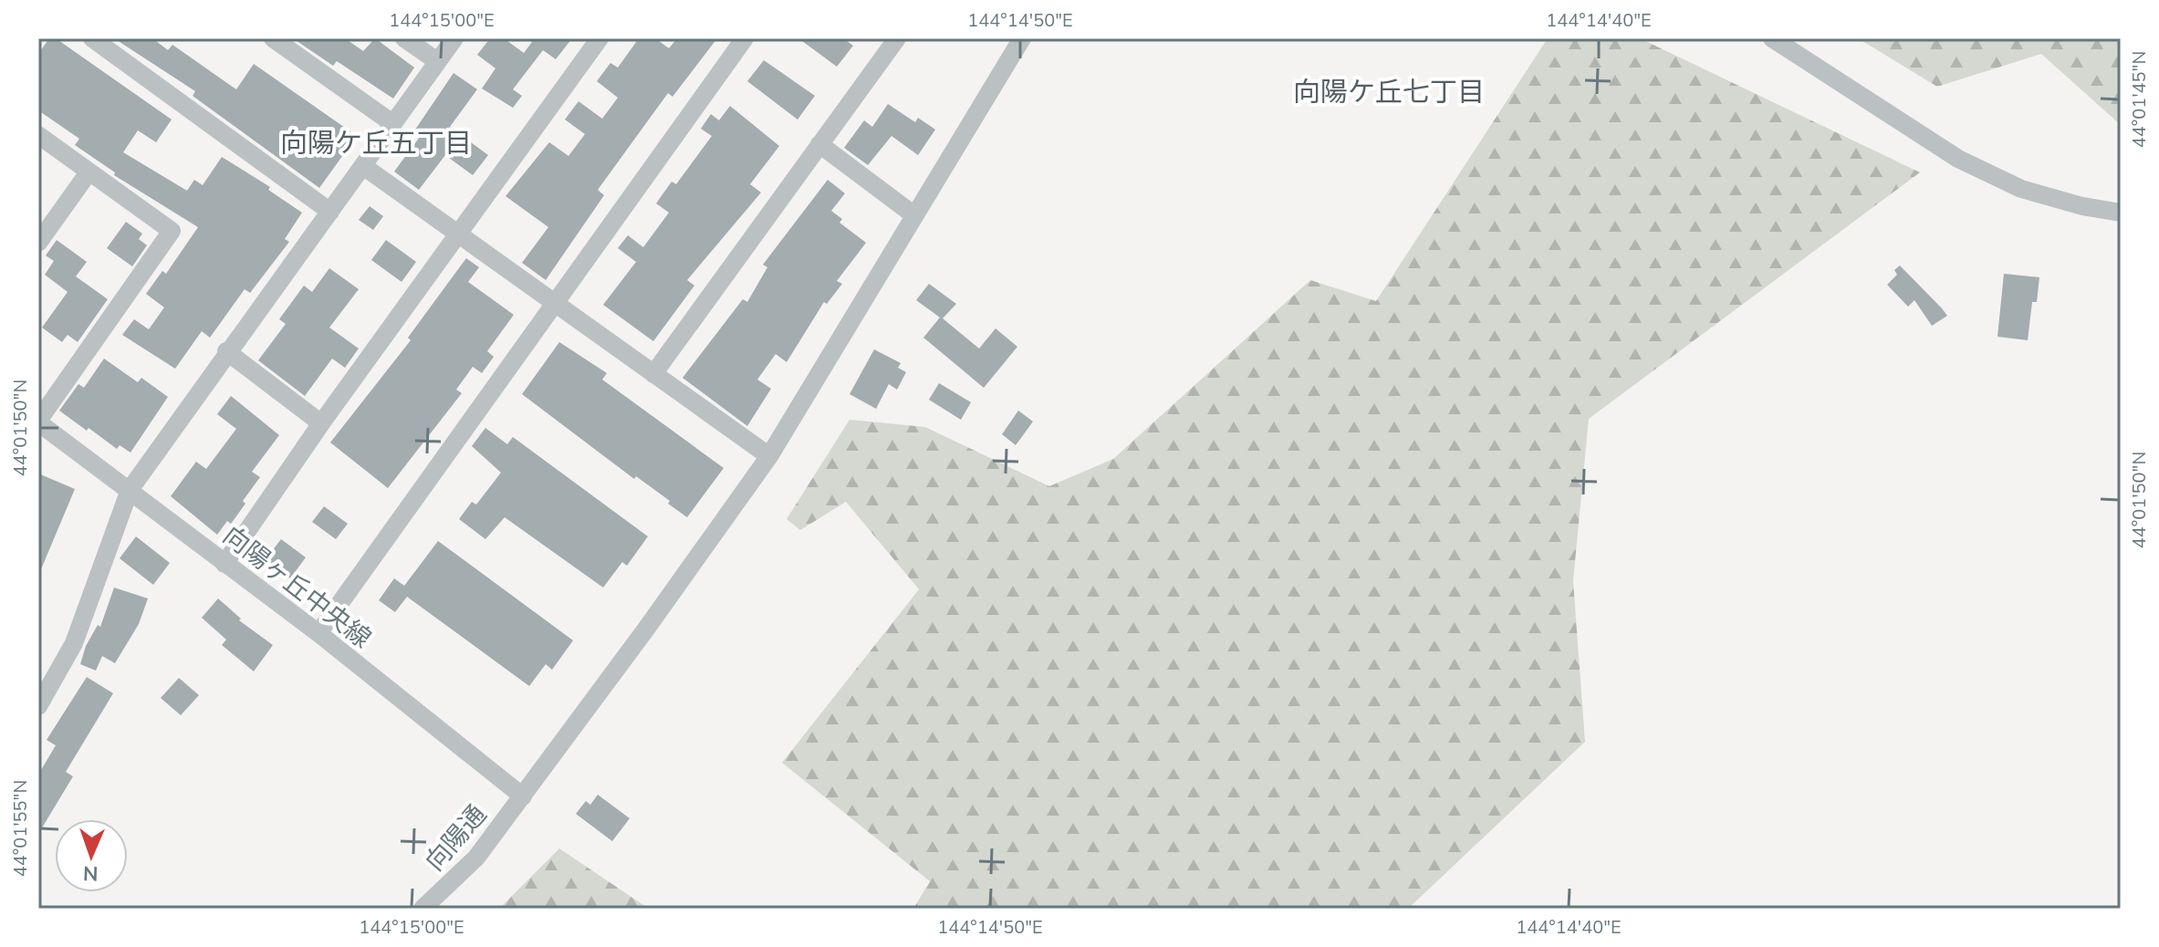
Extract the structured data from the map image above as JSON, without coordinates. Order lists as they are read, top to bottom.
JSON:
{
  "streets": {
    "street": ["向陽ヶ丘中央線", "向陽通"]
  },
  "crossings": [
    ["向陽ヶ丘中央線", "向陽通"]
  ],
  "districts": ["向陽ケ丘七丁目", "向陽ケ丘五丁目"],
  "north": "bottom",
  "coordinates": [
    "144°15'00\"E",
    "144°14'50\"E",
    "144°14'40\"E",
    "44°01'45\"N",
    "44°01'50\"N",
    "44°01'55\"N"
  ]
}
